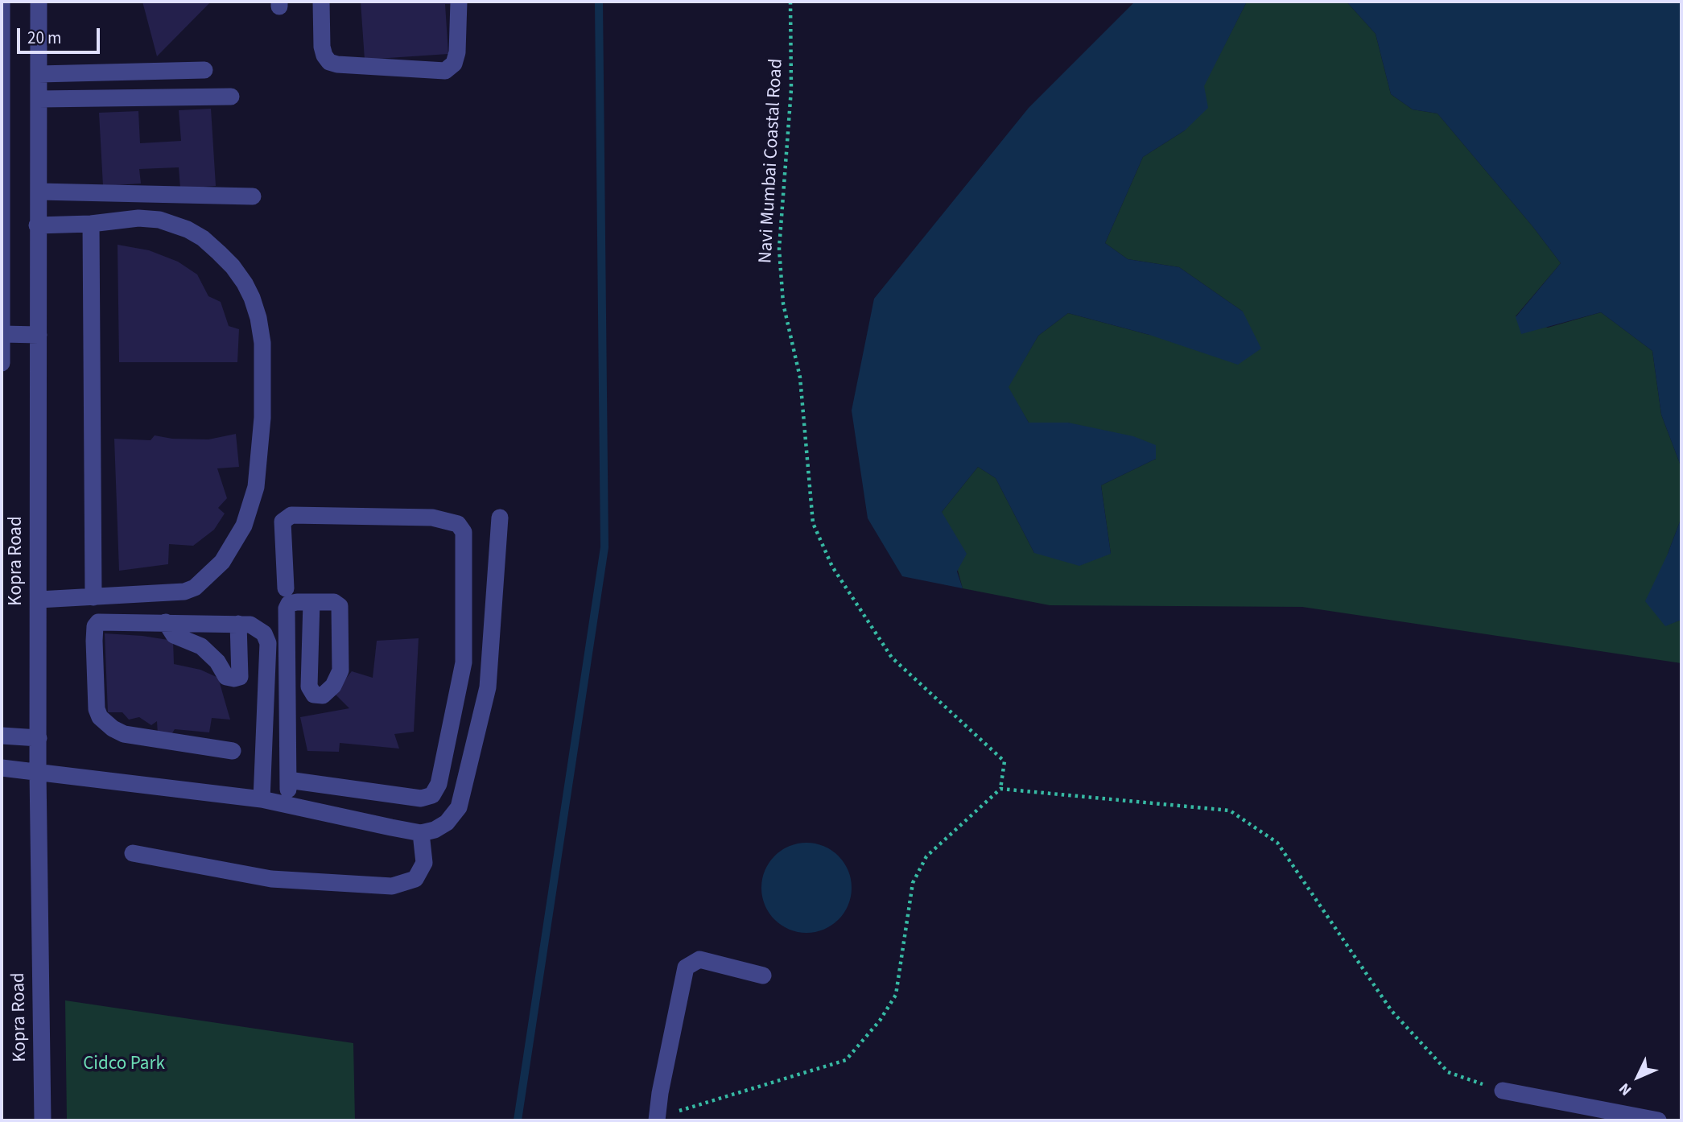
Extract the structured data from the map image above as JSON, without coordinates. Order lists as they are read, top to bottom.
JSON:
{
  "streets": {
    "street": ["Kopra Road"],
    "path": ["Navi Mumbai Coastal Road"]
  },
  "parks": ["Cidco Park"],
  "scale_bar": "20 m",
  "north": "bottom left"
}
